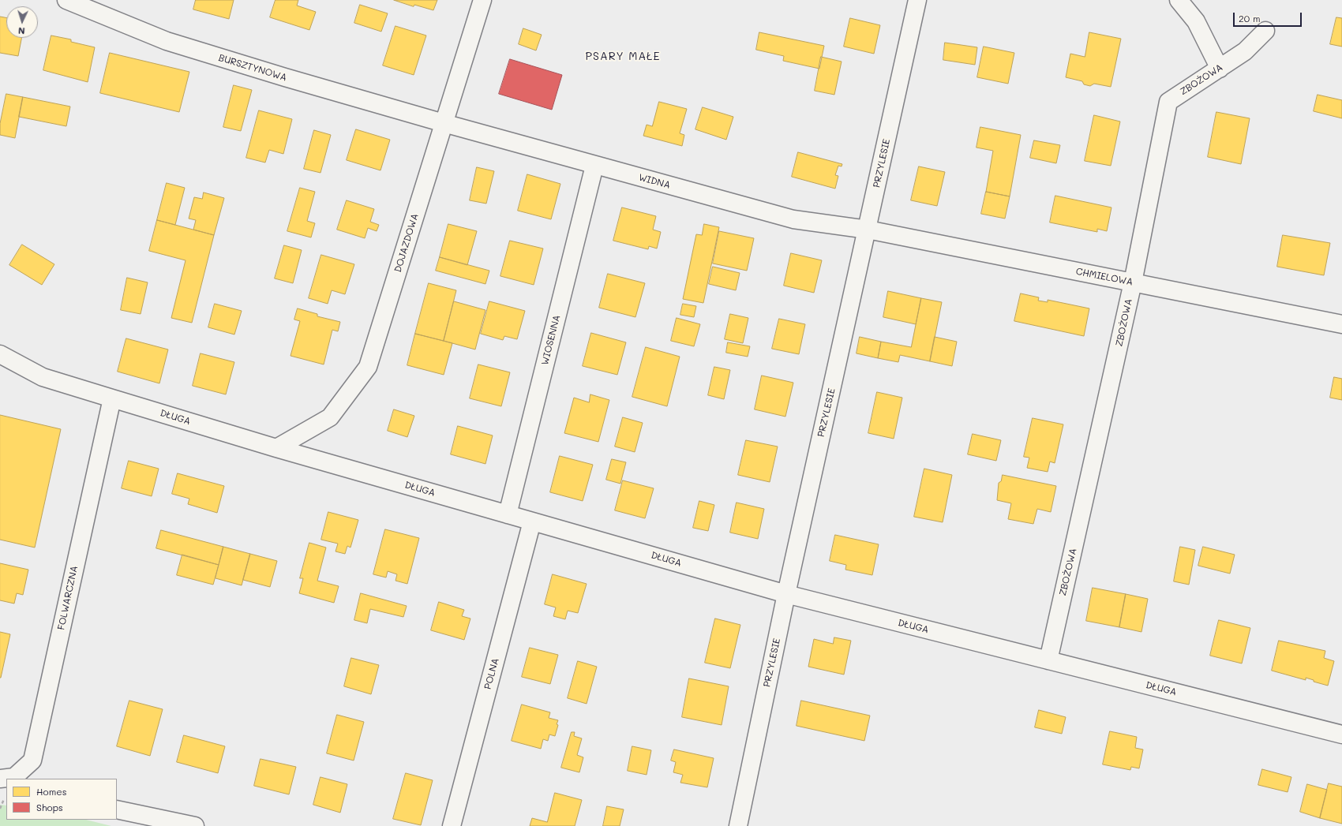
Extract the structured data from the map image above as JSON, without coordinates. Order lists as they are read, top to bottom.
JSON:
{
  "streets": {
    "street": [
      "BURSZTYNOWA",
      "ZBOŻOWA",
      "PRZYLESIE",
      "WIDNA",
      "DOJAZDOWA",
      "CHMIELOWA",
      "WIOSENNA",
      "DŁUGA",
      "FOLWARCZNA",
      "POLNA"
    ]
  },
  "crossings": [
    ["BURSZTYNOWA", "WIDNA"],
    ["BURSZTYNOWA", "DOJAZDOWA"],
    ["ZBOŻOWA", "CHMIELOWA"],
    ["ZBOŻOWA", "DŁUGA"],
    ["PRZYLESIE", "WIDNA"],
    ["PRZYLESIE", "CHMIELOWA"],
    ["PRZYLESIE", "DŁUGA"],
    ["WIDNA", "DOJAZDOWA"],
    ["WIDNA", "CHMIELOWA"],
    ["WIDNA", "WIOSENNA"],
    ["DOJAZDOWA", "DŁUGA"],
    ["WIOSENNA", "DŁUGA"],
    ["DŁUGA", "FOLWARCZNA"],
    ["DŁUGA", "POLNA"]
  ],
  "districts": ["PSARY MAŁE"],
  "legend": ["Homes", "Shops"],
  "scale_bar": "20 m",
  "north": "bottom"
}
